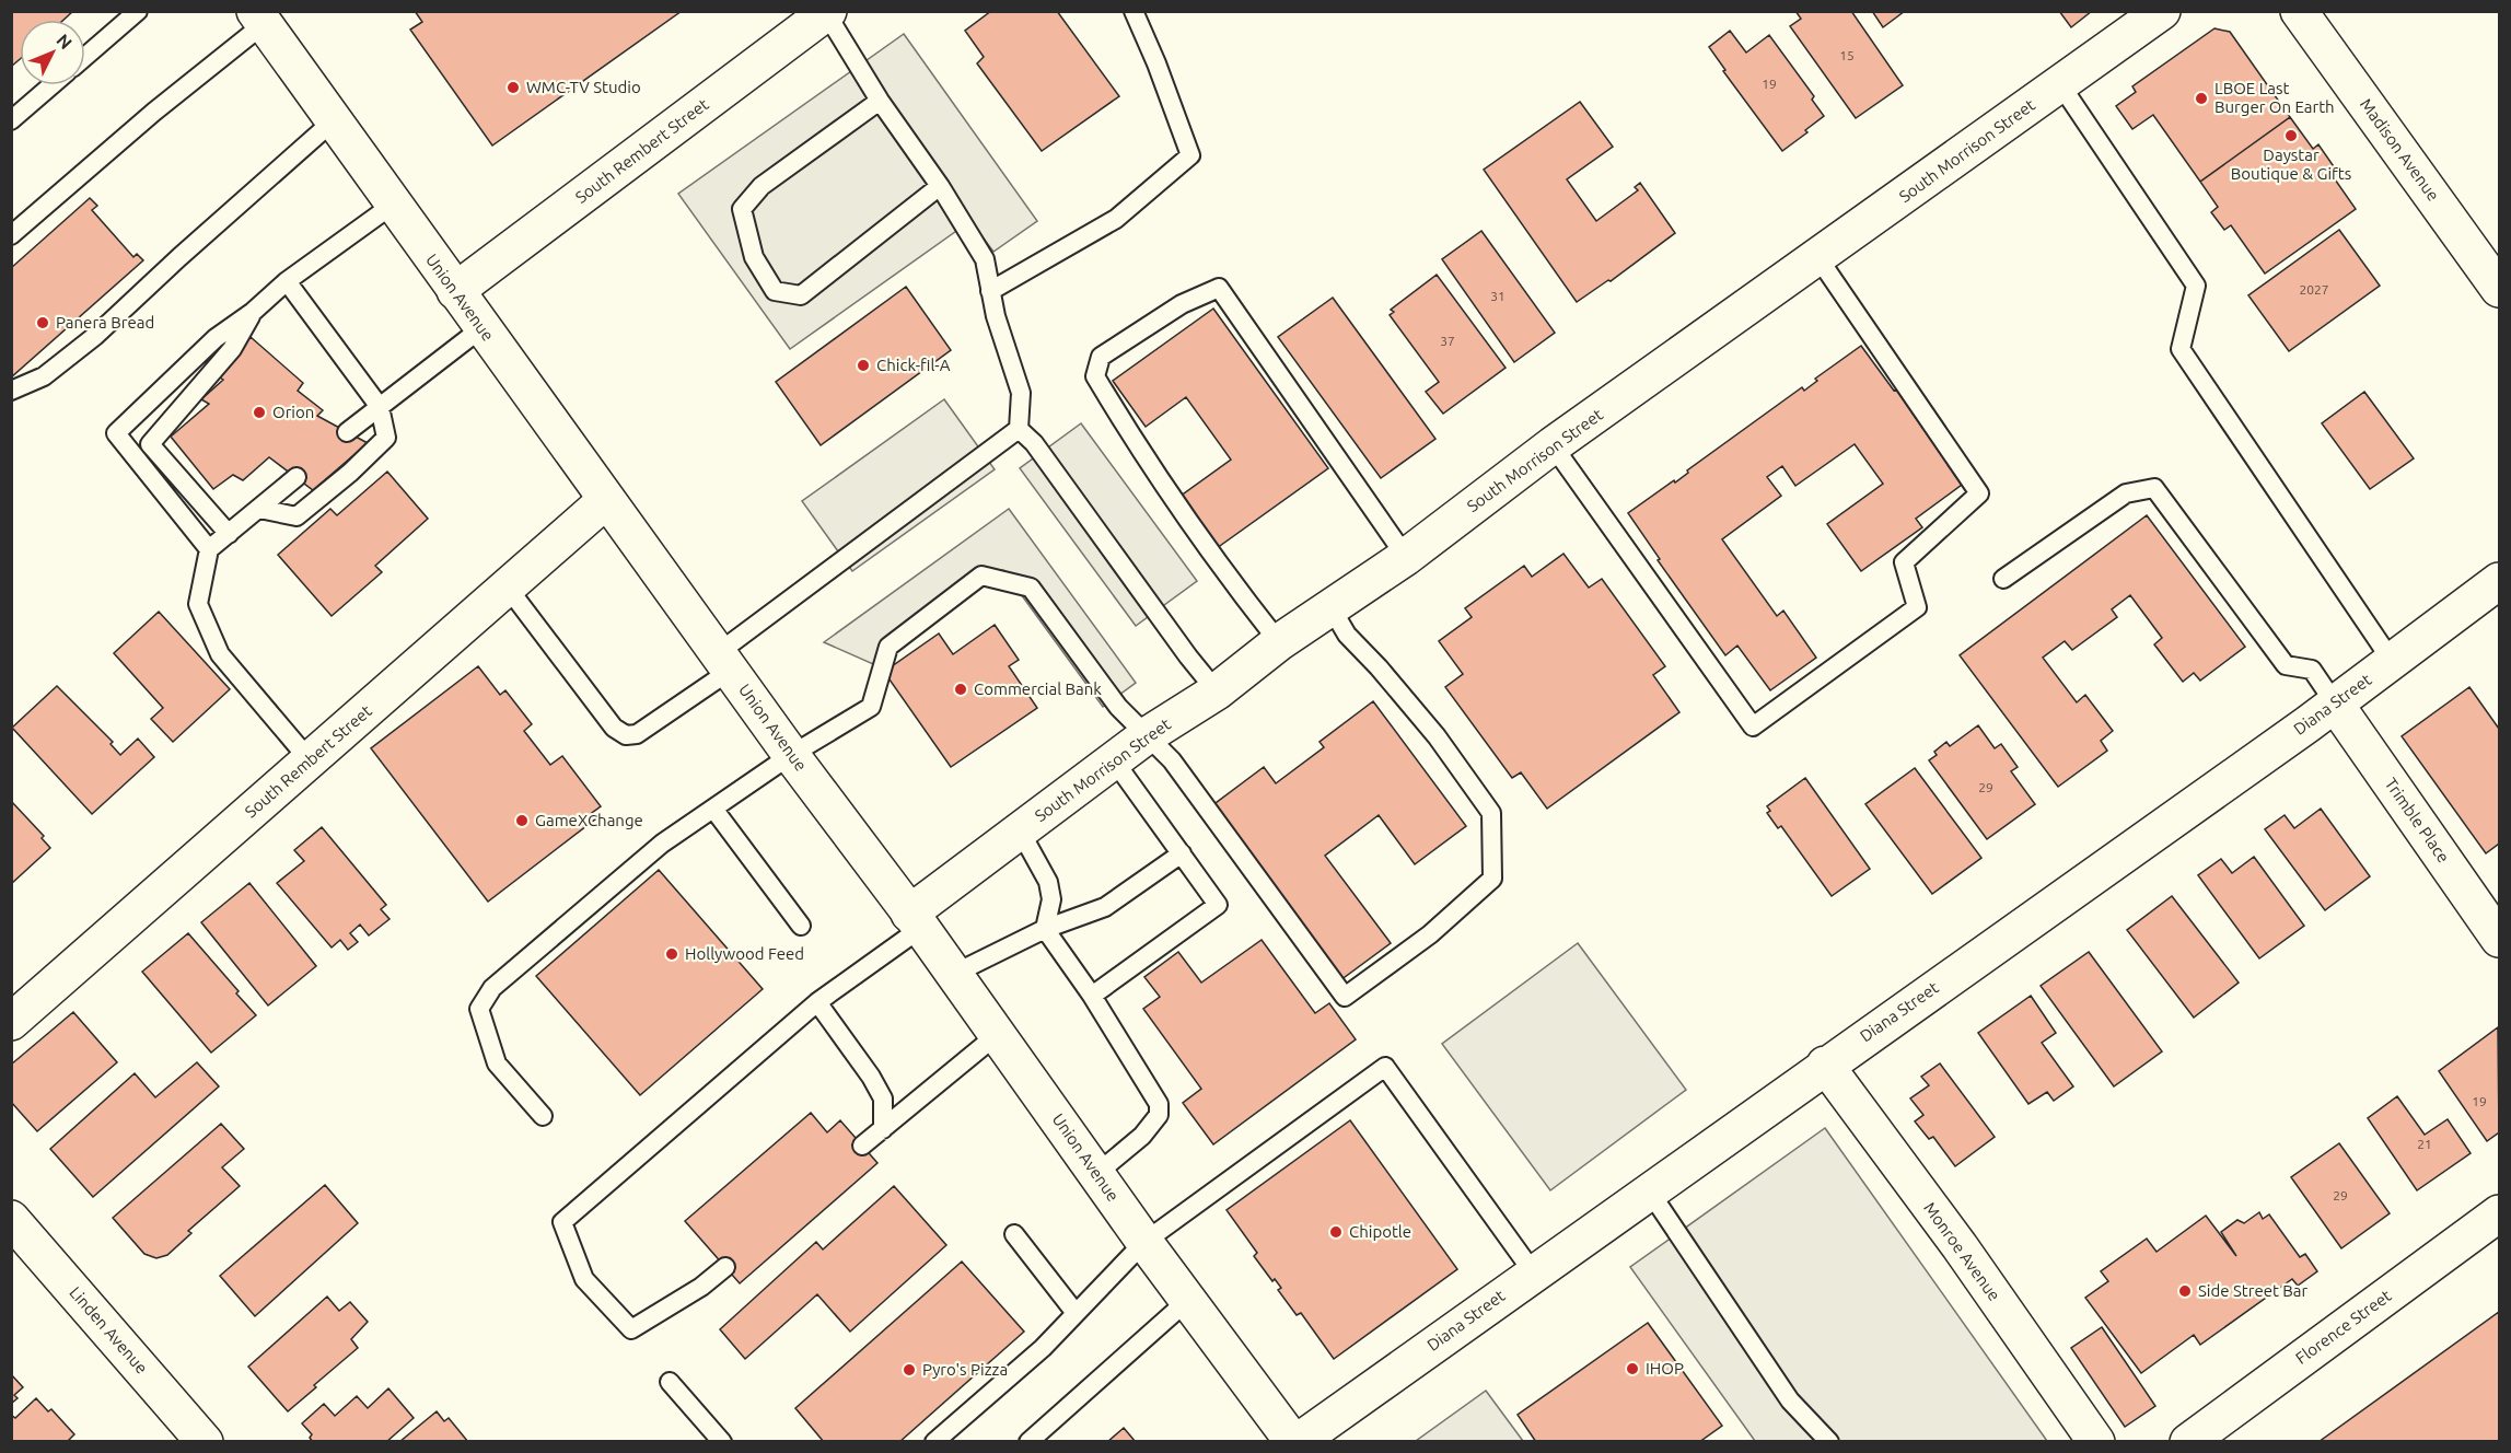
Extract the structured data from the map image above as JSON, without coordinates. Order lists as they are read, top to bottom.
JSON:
{
  "streets": {
    "street": [
      "Madison Avenue",
      "South Rembert Street",
      "South Morrison Street",
      "Union Avenue",
      "Diana Street",
      "Trimble Place",
      "Monroe Avenue",
      "Florence Street",
      "Linden Avenue"
    ]
  },
  "crossings": [
    ["South Rembert Street", "Union Avenue"],
    ["South Morrison Street", "Union Avenue"],
    ["Union Avenue", "Diana Street"],
    ["Diana Street", "Trimble Place"],
    ["Diana Street", "Monroe Avenue"]
  ],
  "places": [
    "WMC-TV Studio",
    "LBOE Last Burger On Earth",
    "Daystar Boutique & Gifts",
    "Panera Bread",
    "Chick-fil-A",
    "Orion",
    "Commercial Bank",
    "GameXChange",
    "Hollywood Feed",
    "Chipotle",
    "Side Street Bar",
    "IHOP",
    "Pyro's Pizza"
  ],
  "house_numbers": [
    "15",
    "19",
    "2027",
    "31",
    "37",
    "29",
    "19",
    "21",
    "29"
  ],
  "north": "top right"
}
